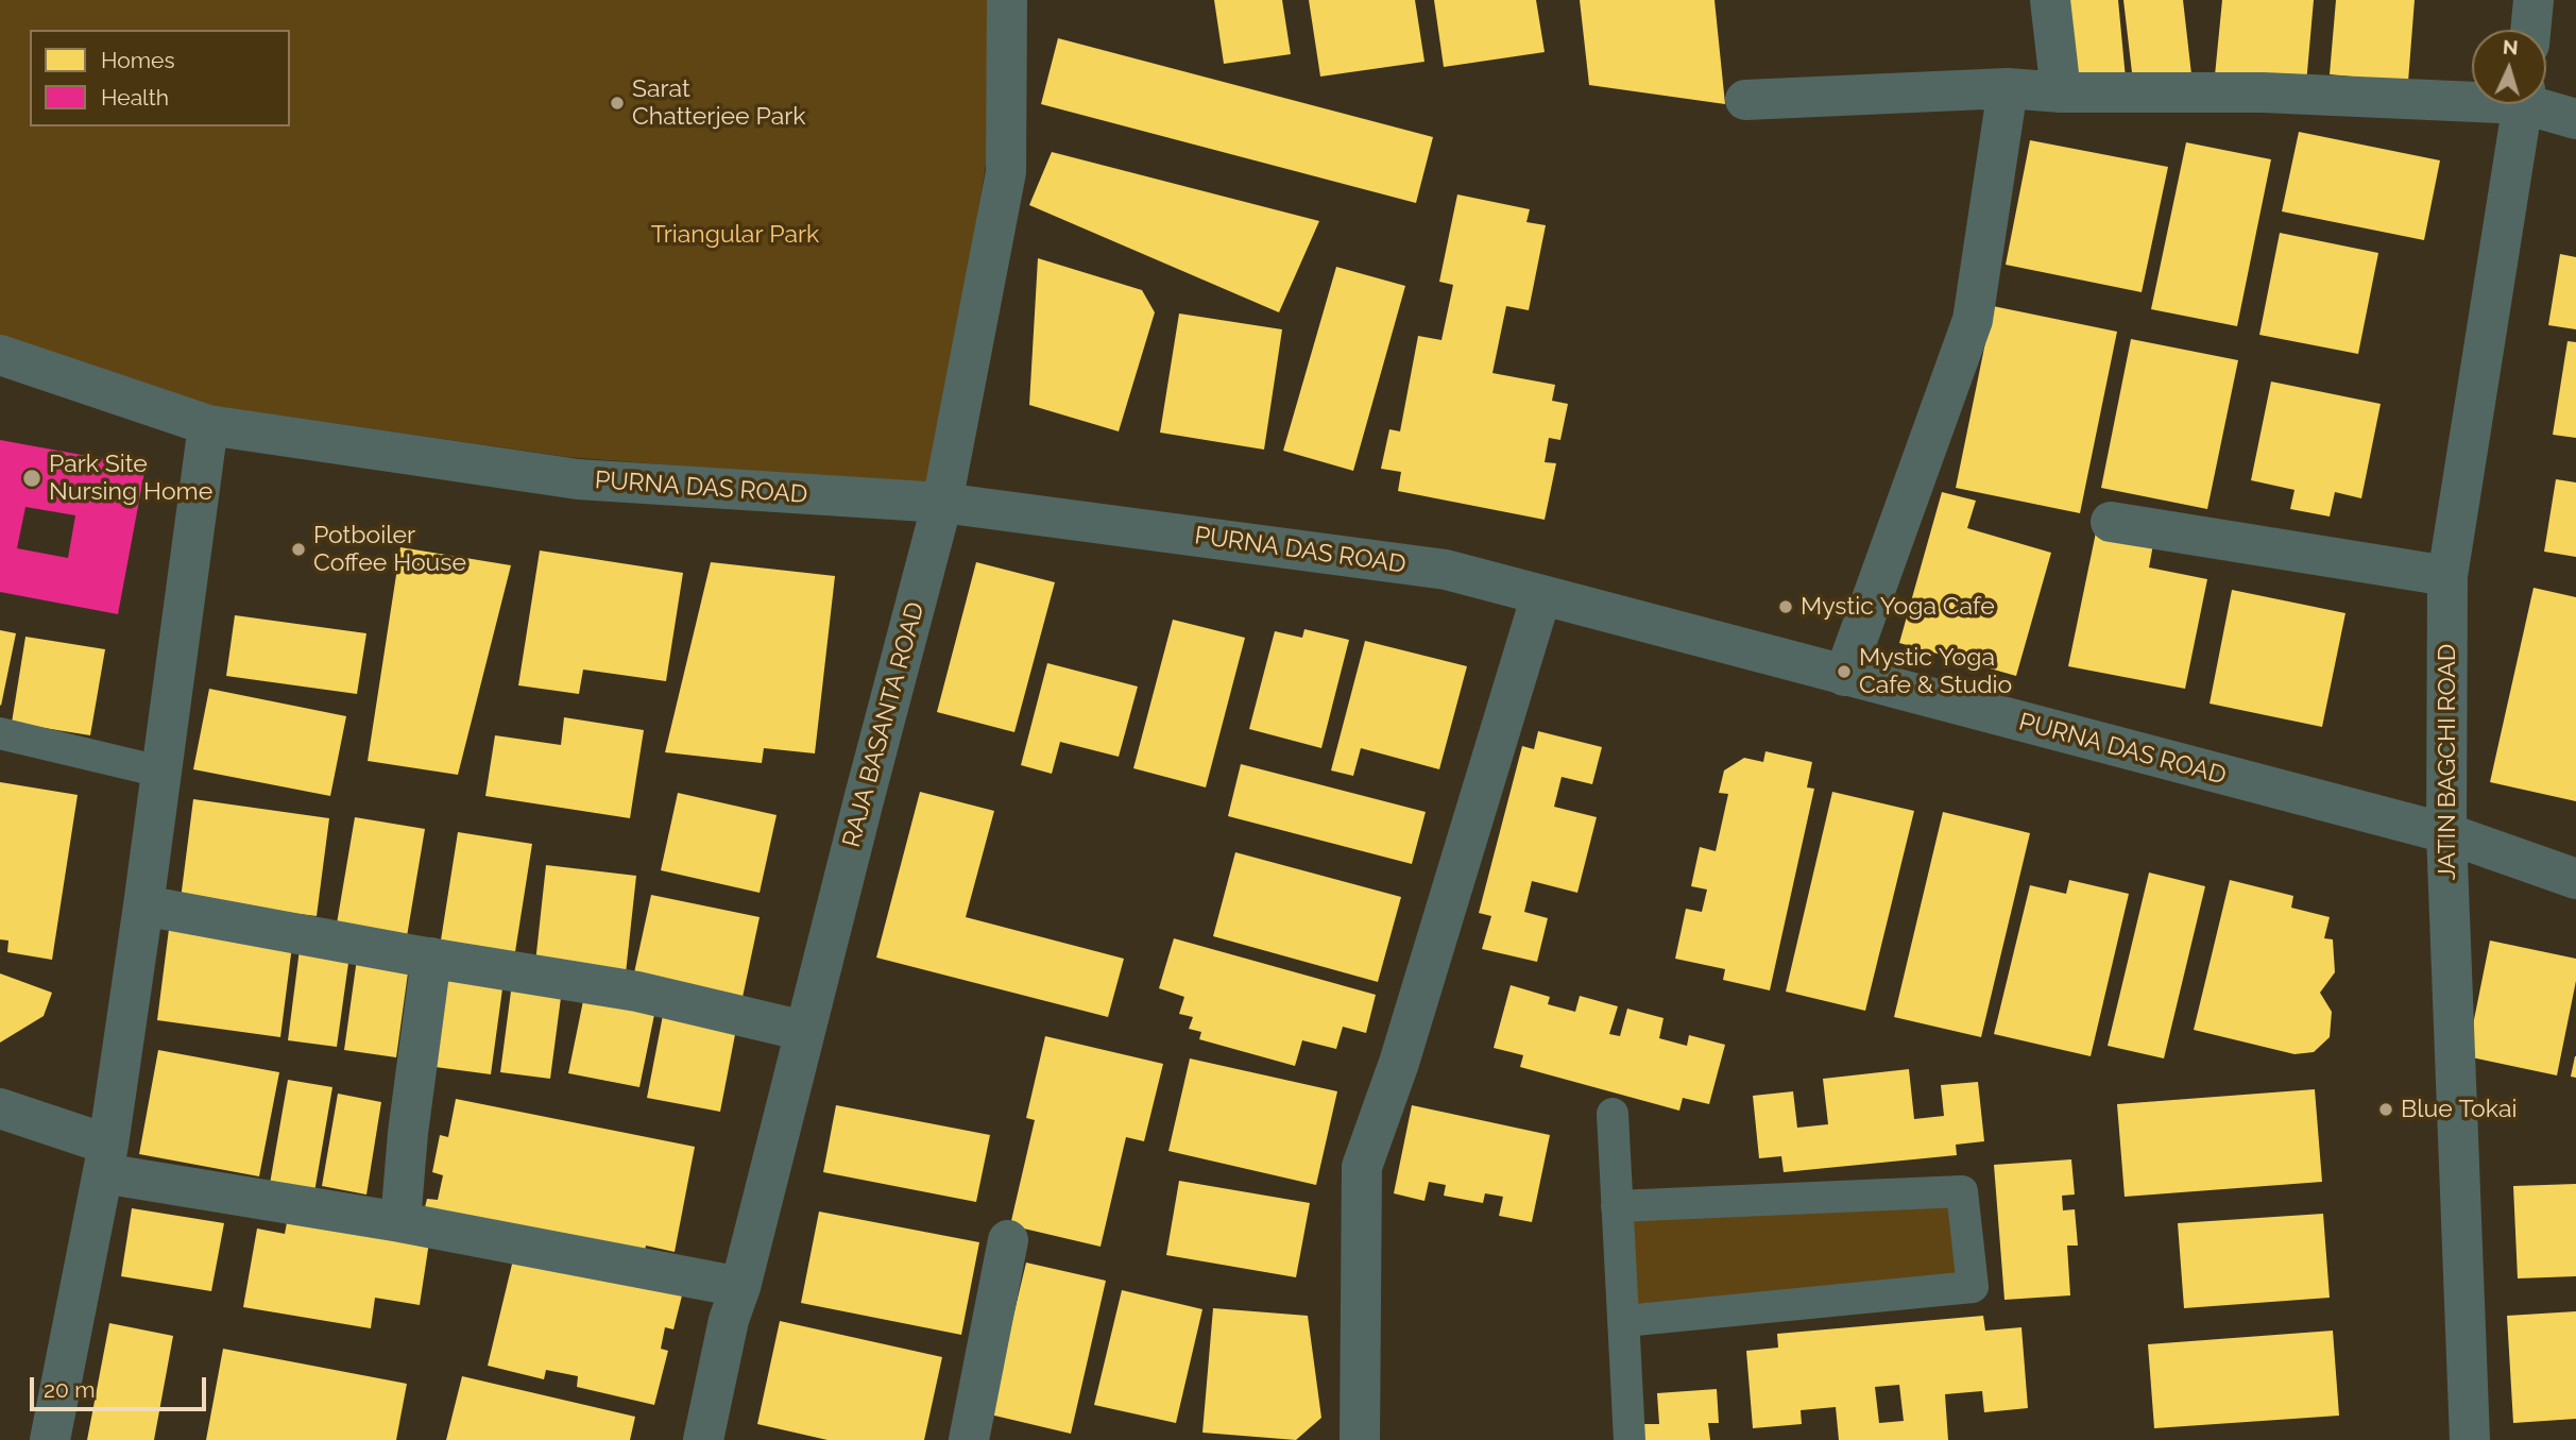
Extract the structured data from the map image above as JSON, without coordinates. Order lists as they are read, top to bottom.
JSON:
{
  "streets": {
    "street": ["PURNA DAS ROAD", "RAJA BASANTA ROAD", "JATIN BAGCHI ROAD"]
  },
  "crossings": [
    ["PURNA DAS ROAD", "RAJA BASANTA ROAD"],
    ["PURNA DAS ROAD", "JATIN BAGCHI ROAD"]
  ],
  "parks": ["Triangular Park"],
  "places": [
    "Sarat Chatterjee Park",
    "Park Site Nursing Home",
    "Potboiler Coffee House",
    "Mystic Yoga Cafe",
    "Mystic Yoga Cafe & Studio",
    "Blue Tokai"
  ],
  "legend": ["Homes", "Health"],
  "scale_bar": "20 m",
  "north": "top"
}
